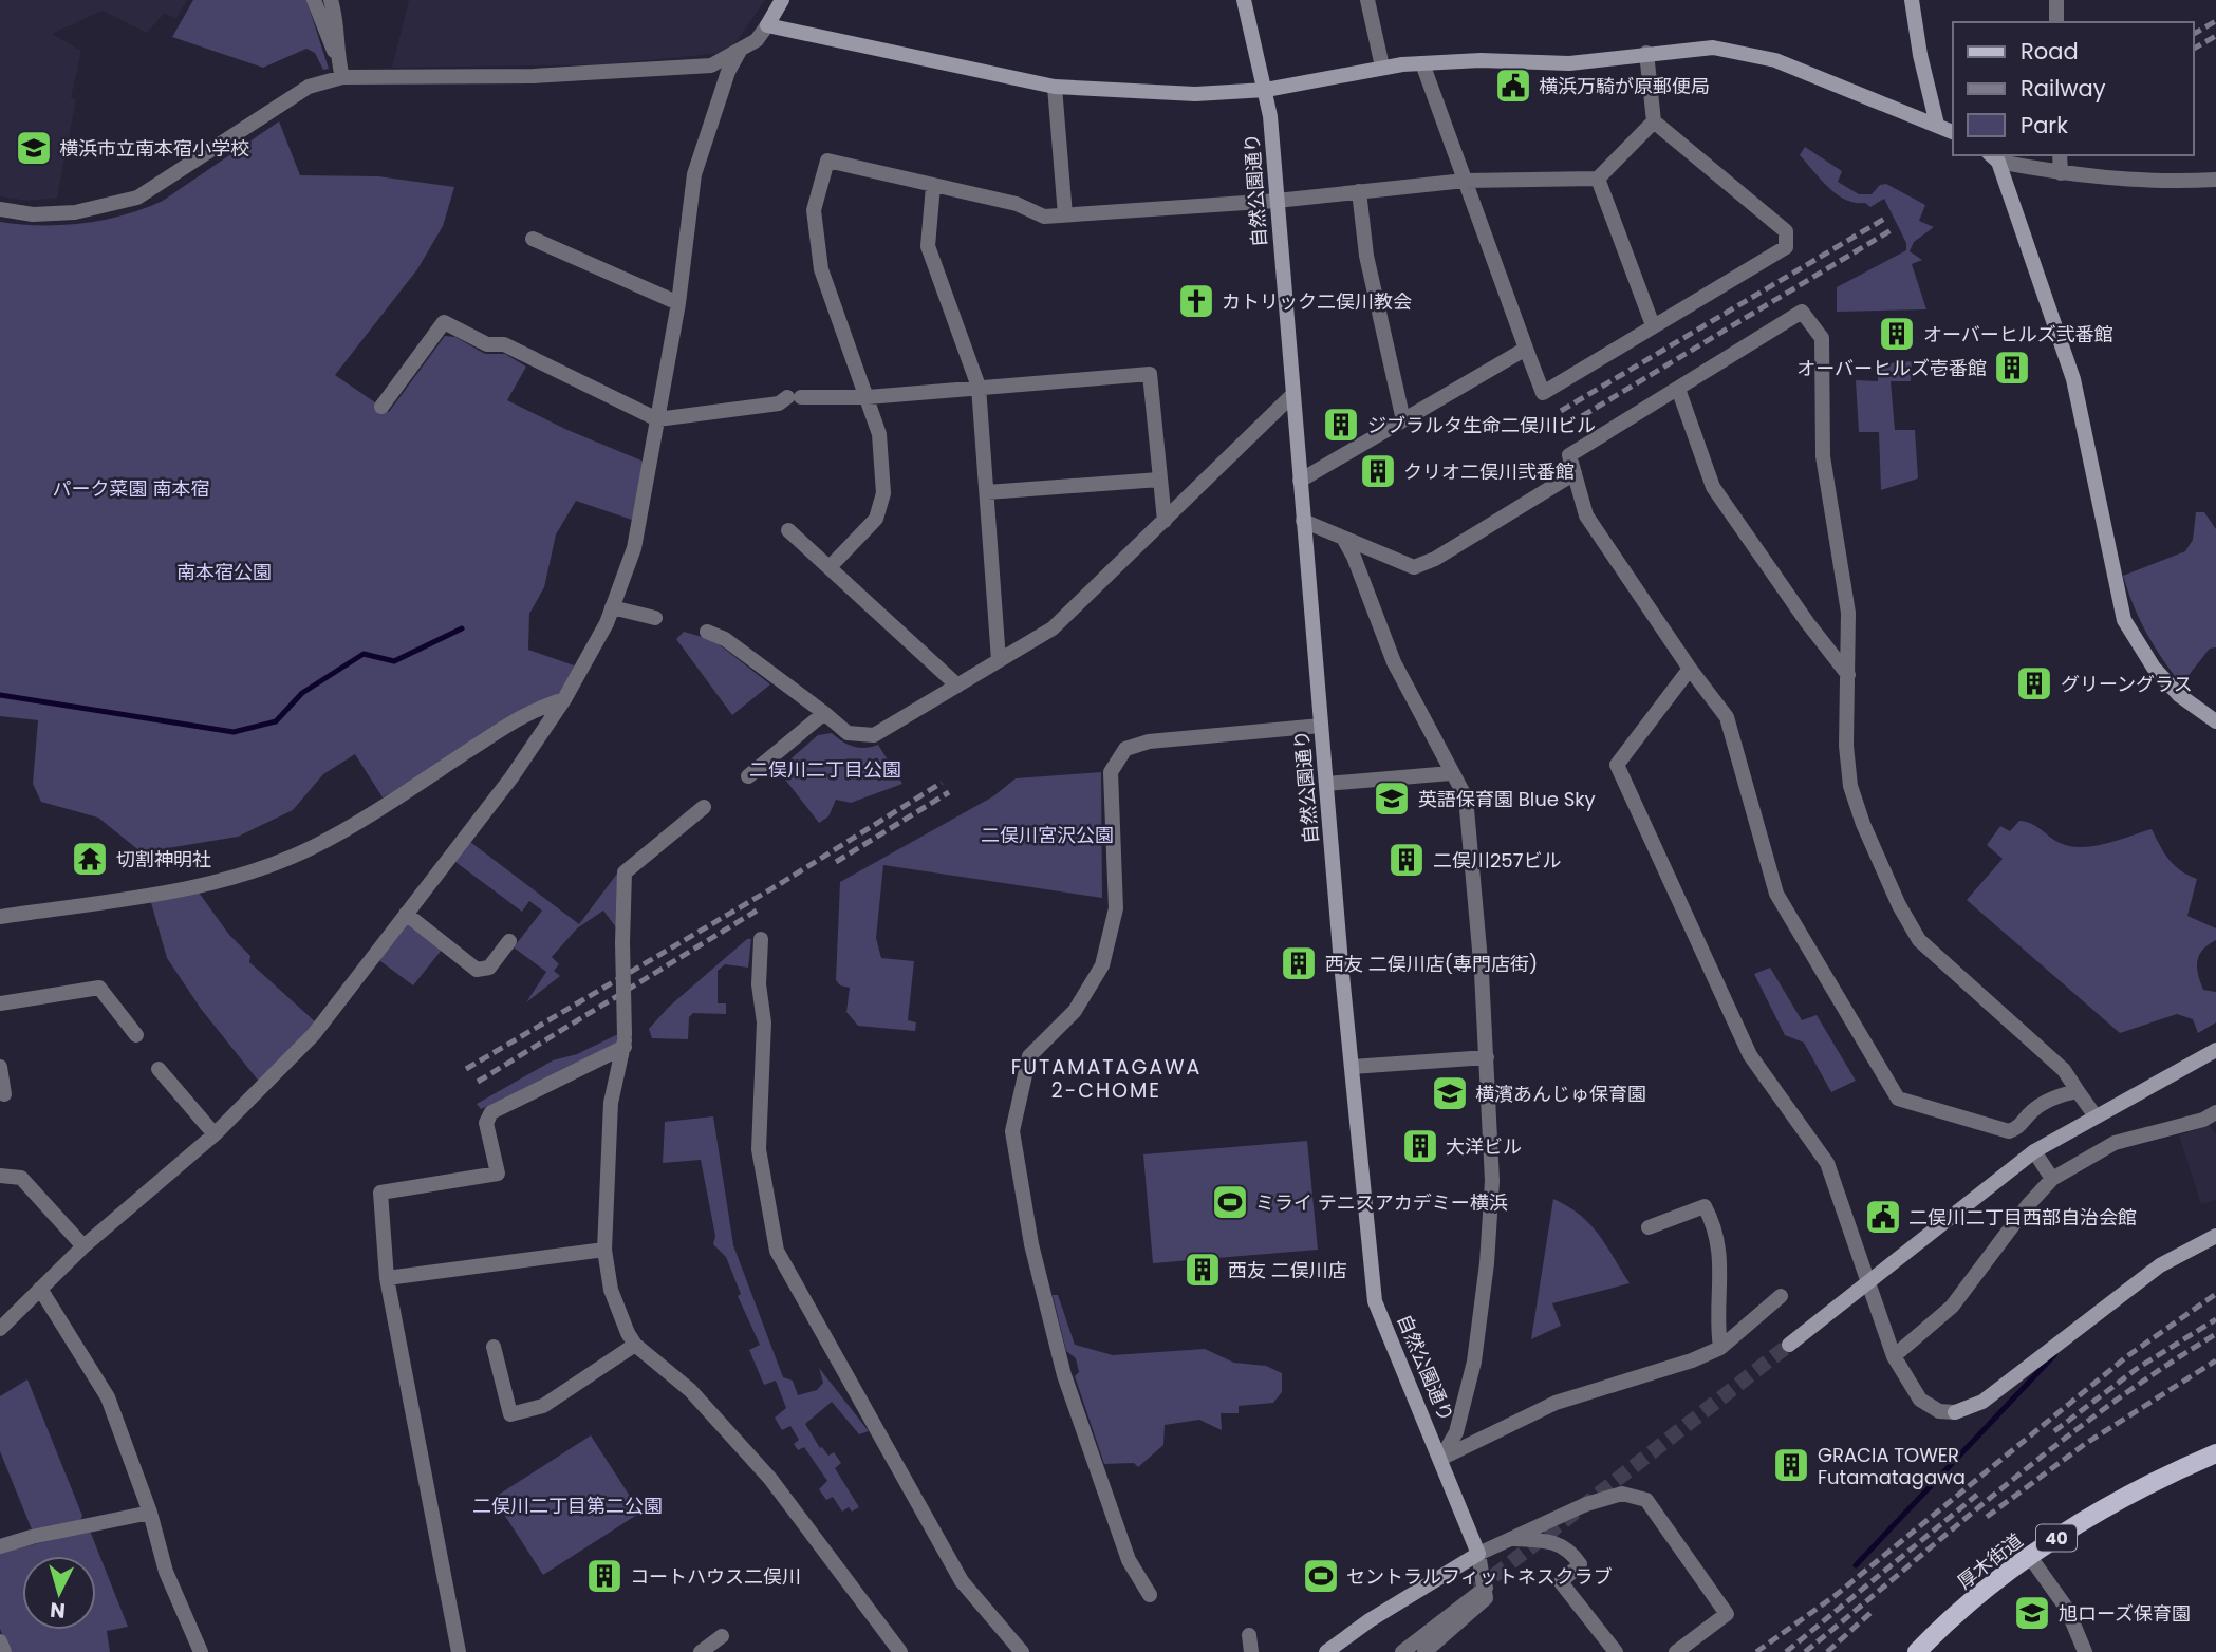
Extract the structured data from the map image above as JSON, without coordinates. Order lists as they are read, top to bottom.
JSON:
{
  "streets": {
    "main road": ["40", "厚木街道"],
    "street": ["自然公園通り"]
  },
  "districts": ["FUTAMATAGAWA 2-CHOME"],
  "parks": [
    "パーク菜園 南本宿",
    "南本宿公園",
    "二俣川二丁目公園",
    "二俣川宮沢公園",
    "二俣川二丁目第二公園"
  ],
  "places": {
    "public building": ["横浜万騎が原郵便局", "二俣川二丁目西部自治会館"],
    "school or university": [
      "横浜市立南本宿小学校",
      "英語保育園 Blue Sky",
      "横濱あんじゅ保育園",
      "旭ローズ保育園"
    ],
    "church": ["カトリック二俣川教会"],
    "building": [
      "オーバーヒルズ弐番館",
      "オーバーヒルズ壱番館",
      "ジブラルタ生命二俣川ビル",
      "クリオ二俣川弐番館",
      "グリーングラス",
      "二俣川257ビル",
      "西友 二俣川店(専門店街)",
      "大洋ビル",
      "西友 二俣川店",
      "GRACIA TOWER Futamatagawa",
      "コートハウス二俣川"
    ],
    "temple": ["切割神明社"],
    "sports": ["ミライ テニスアカデミー横浜", "セントラルフィットネスクラブ"]
  },
  "legend": ["Road", "Railway", "Park"],
  "north": "bottom"
}
